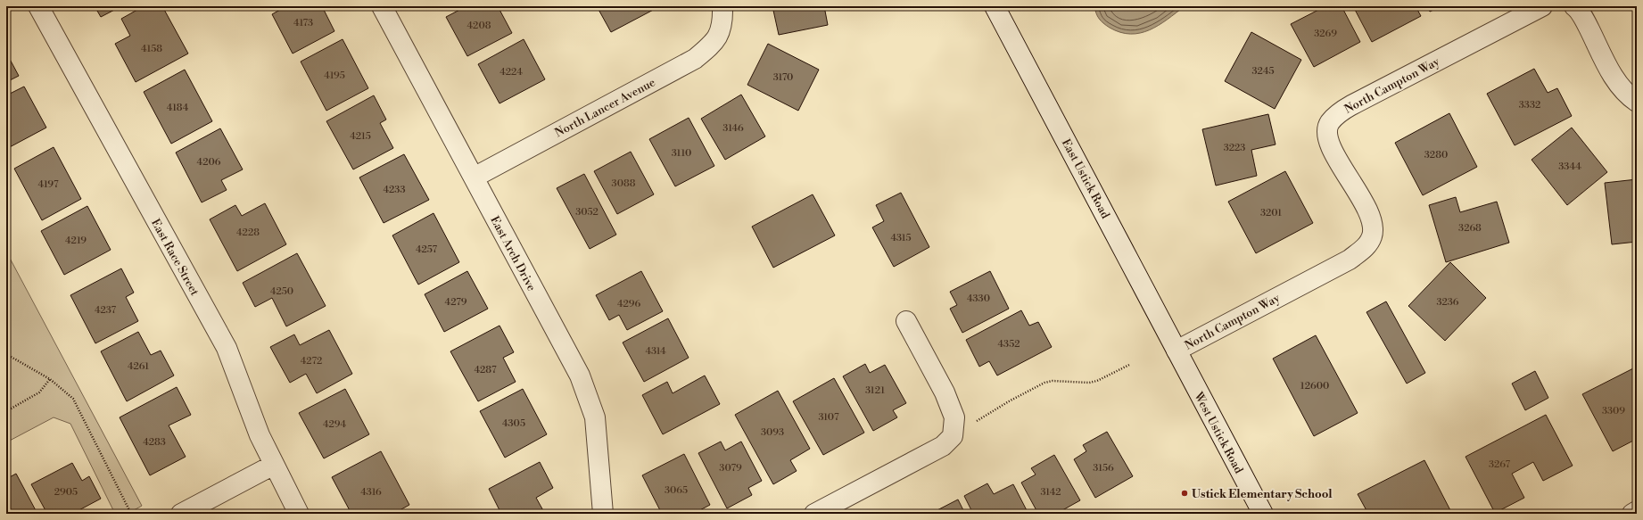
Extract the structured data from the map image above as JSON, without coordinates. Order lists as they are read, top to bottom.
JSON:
{
  "streets": {
    "street": [
      "North Campton Way",
      "North Lancer Avenue",
      "East Ustick Road",
      "East Arch Drive",
      "East Race Street",
      "West Ustick Road"
    ]
  },
  "crossings": [
    ["North Campton Way", "East Ustick Road"],
    ["North Campton Way", "West Ustick Road"],
    ["North Lancer Avenue", "East Arch Drive"],
    ["East Ustick Road", "West Ustick Road"]
  ],
  "places": ["Ustick Elementary School"],
  "house_numbers": [
    "4173",
    "4208",
    "3269",
    "4158",
    "3245",
    "4224",
    "4195",
    "3170",
    "3332",
    "4184",
    "3146",
    "4215",
    "3223",
    "3110",
    "3280",
    "4206",
    "3344",
    "3088",
    "4197",
    "4233",
    "3052",
    "3201",
    "3268",
    "4228",
    "4315",
    "4219",
    "4257",
    "4250",
    "4330",
    "4279",
    "3236",
    "4296",
    "4237",
    "4352",
    "4314",
    "4272",
    "4261",
    "4287",
    "12600",
    "3121",
    "3309",
    "3107",
    "4305",
    "4294",
    "3093",
    "4283",
    "3267",
    "3079",
    "3156",
    "3065",
    "2905",
    "4316",
    "3142"
  ]
}
